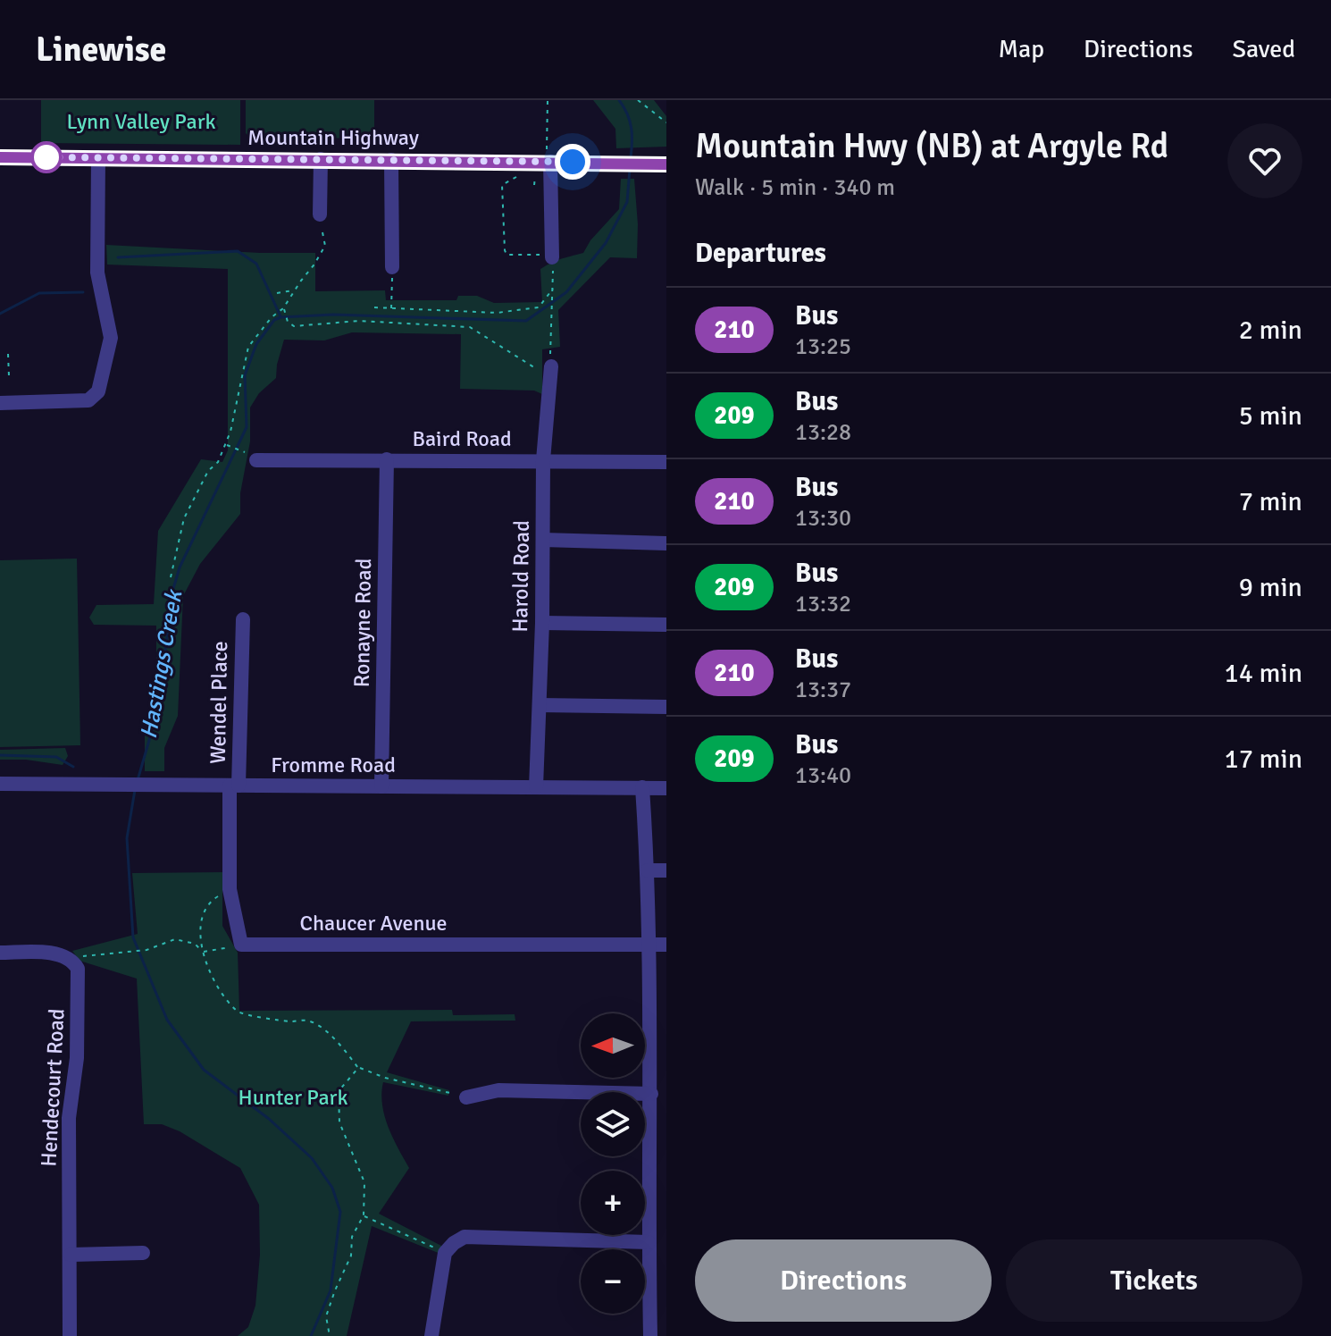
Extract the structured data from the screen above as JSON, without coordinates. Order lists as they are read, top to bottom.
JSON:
{
  "streets": {
    "street": [
      "Mountain Highway",
      "Baird Road",
      "Harold Road",
      "Ronayne Road",
      "Wendel Place",
      "Fromme Road",
      "Chaucer Avenue",
      "Hendecourt Road"
    ]
  },
  "crossings": [
    ["Baird Road", "Harold Road"],
    ["Baird Road", "Ronayne Road"],
    ["Harold Road", "Fromme Road"],
    ["Ronayne Road", "Fromme Road"],
    ["Wendel Place", "Fromme Road"]
  ],
  "water": ["Hastings Creek"],
  "parks": ["Lynn Valley Park", "Hunter Park"],
  "lines": ["bus line 210"],
  "north": "left",
  "page": {
    "header": "Linewise",
    "nav": ["Map", "Directions", "Saved"],
    "heading": [
      ["Mountain Hwy (NB) at Argyle Rd", "Walk · 5 min · 340 m"],
      "Departures"
    ],
    "list": [
      {
        "mark": "210",
        "name": "Bus",
        "note": "13:25",
        "value": "2 min"
      },
      {
        "mark": "209",
        "name": "Bus",
        "note": "13:28",
        "value": "5 min"
      },
      {
        "mark": "210",
        "name": "Bus",
        "note": "13:30",
        "value": "7 min"
      },
      {
        "mark": "209",
        "name": "Bus",
        "note": "13:32",
        "value": "9 min"
      },
      {
        "mark": "210",
        "name": "Bus",
        "note": "13:37",
        "value": "14 min"
      },
      {
        "mark": "209",
        "name": "Bus",
        "note": "13:40",
        "value": "17 min"
      }
    ],
    "map_buttons": ["+", "−"],
    "buttons": ["Directions", "Tickets"]
  }
}
